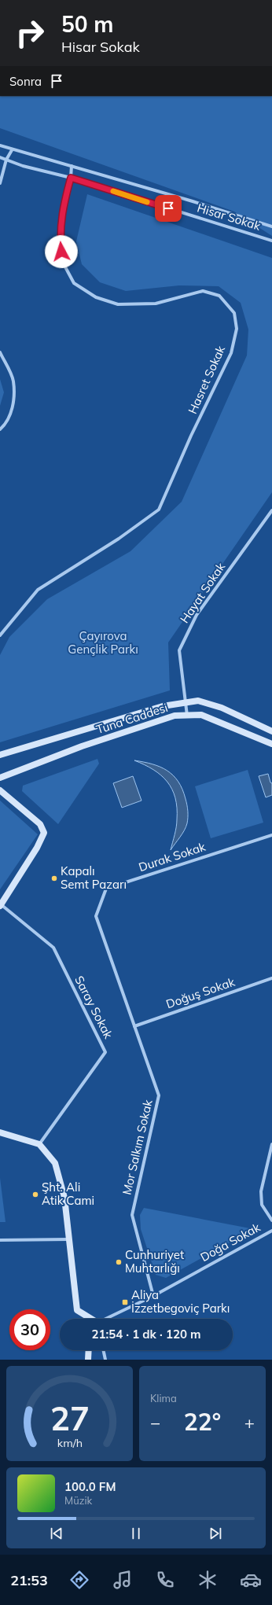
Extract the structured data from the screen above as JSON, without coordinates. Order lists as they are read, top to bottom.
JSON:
{
  "streets": {
    "street": [
      "Hisar Sokak",
      "Hasret Sokak",
      "Hayat Sokak",
      "Tuna Caddesi",
      "Durak Sokak",
      "Doğuş Sokak",
      "Saray Sokak",
      "Mor Salkım Sokak",
      "Doğa Sokak"
    ]
  },
  "crossings": [
    ["Hisar Sokak", "Hasret Sokak"],
    ["Hayat Sokak", "Tuna Caddesi"],
    ["Durak Sokak", "Mor Salkım Sokak"],
    ["Doğuş Sokak", "Mor Salkım Sokak"],
    ["Mor Salkım Sokak", "Doğa Sokak"]
  ],
  "parks": ["Çayırova Gençlik Parkı"],
  "places": {
    "other": ["Kapalı Semt Pazarı", "Şht. Ali Atik Cami", "Cunhuriyet Muhtarlığı"],
    "transit": ["Aliya İzzetbegoviç Parkı"]
  },
  "page": {
    "turn": ["50 m", "Hisar Sokak"],
    "then": "Sonra",
    "limit": "30",
    "trip": "21:54 · 1 dk · 120 m",
    "tile": "Klima",
    "heat": ["−", "22°", "+"],
    "song": ["100.0 FM", "Müzik"],
    "tabs": "21:53",
    "gauge": ["27", "km/h"]
  }
}
